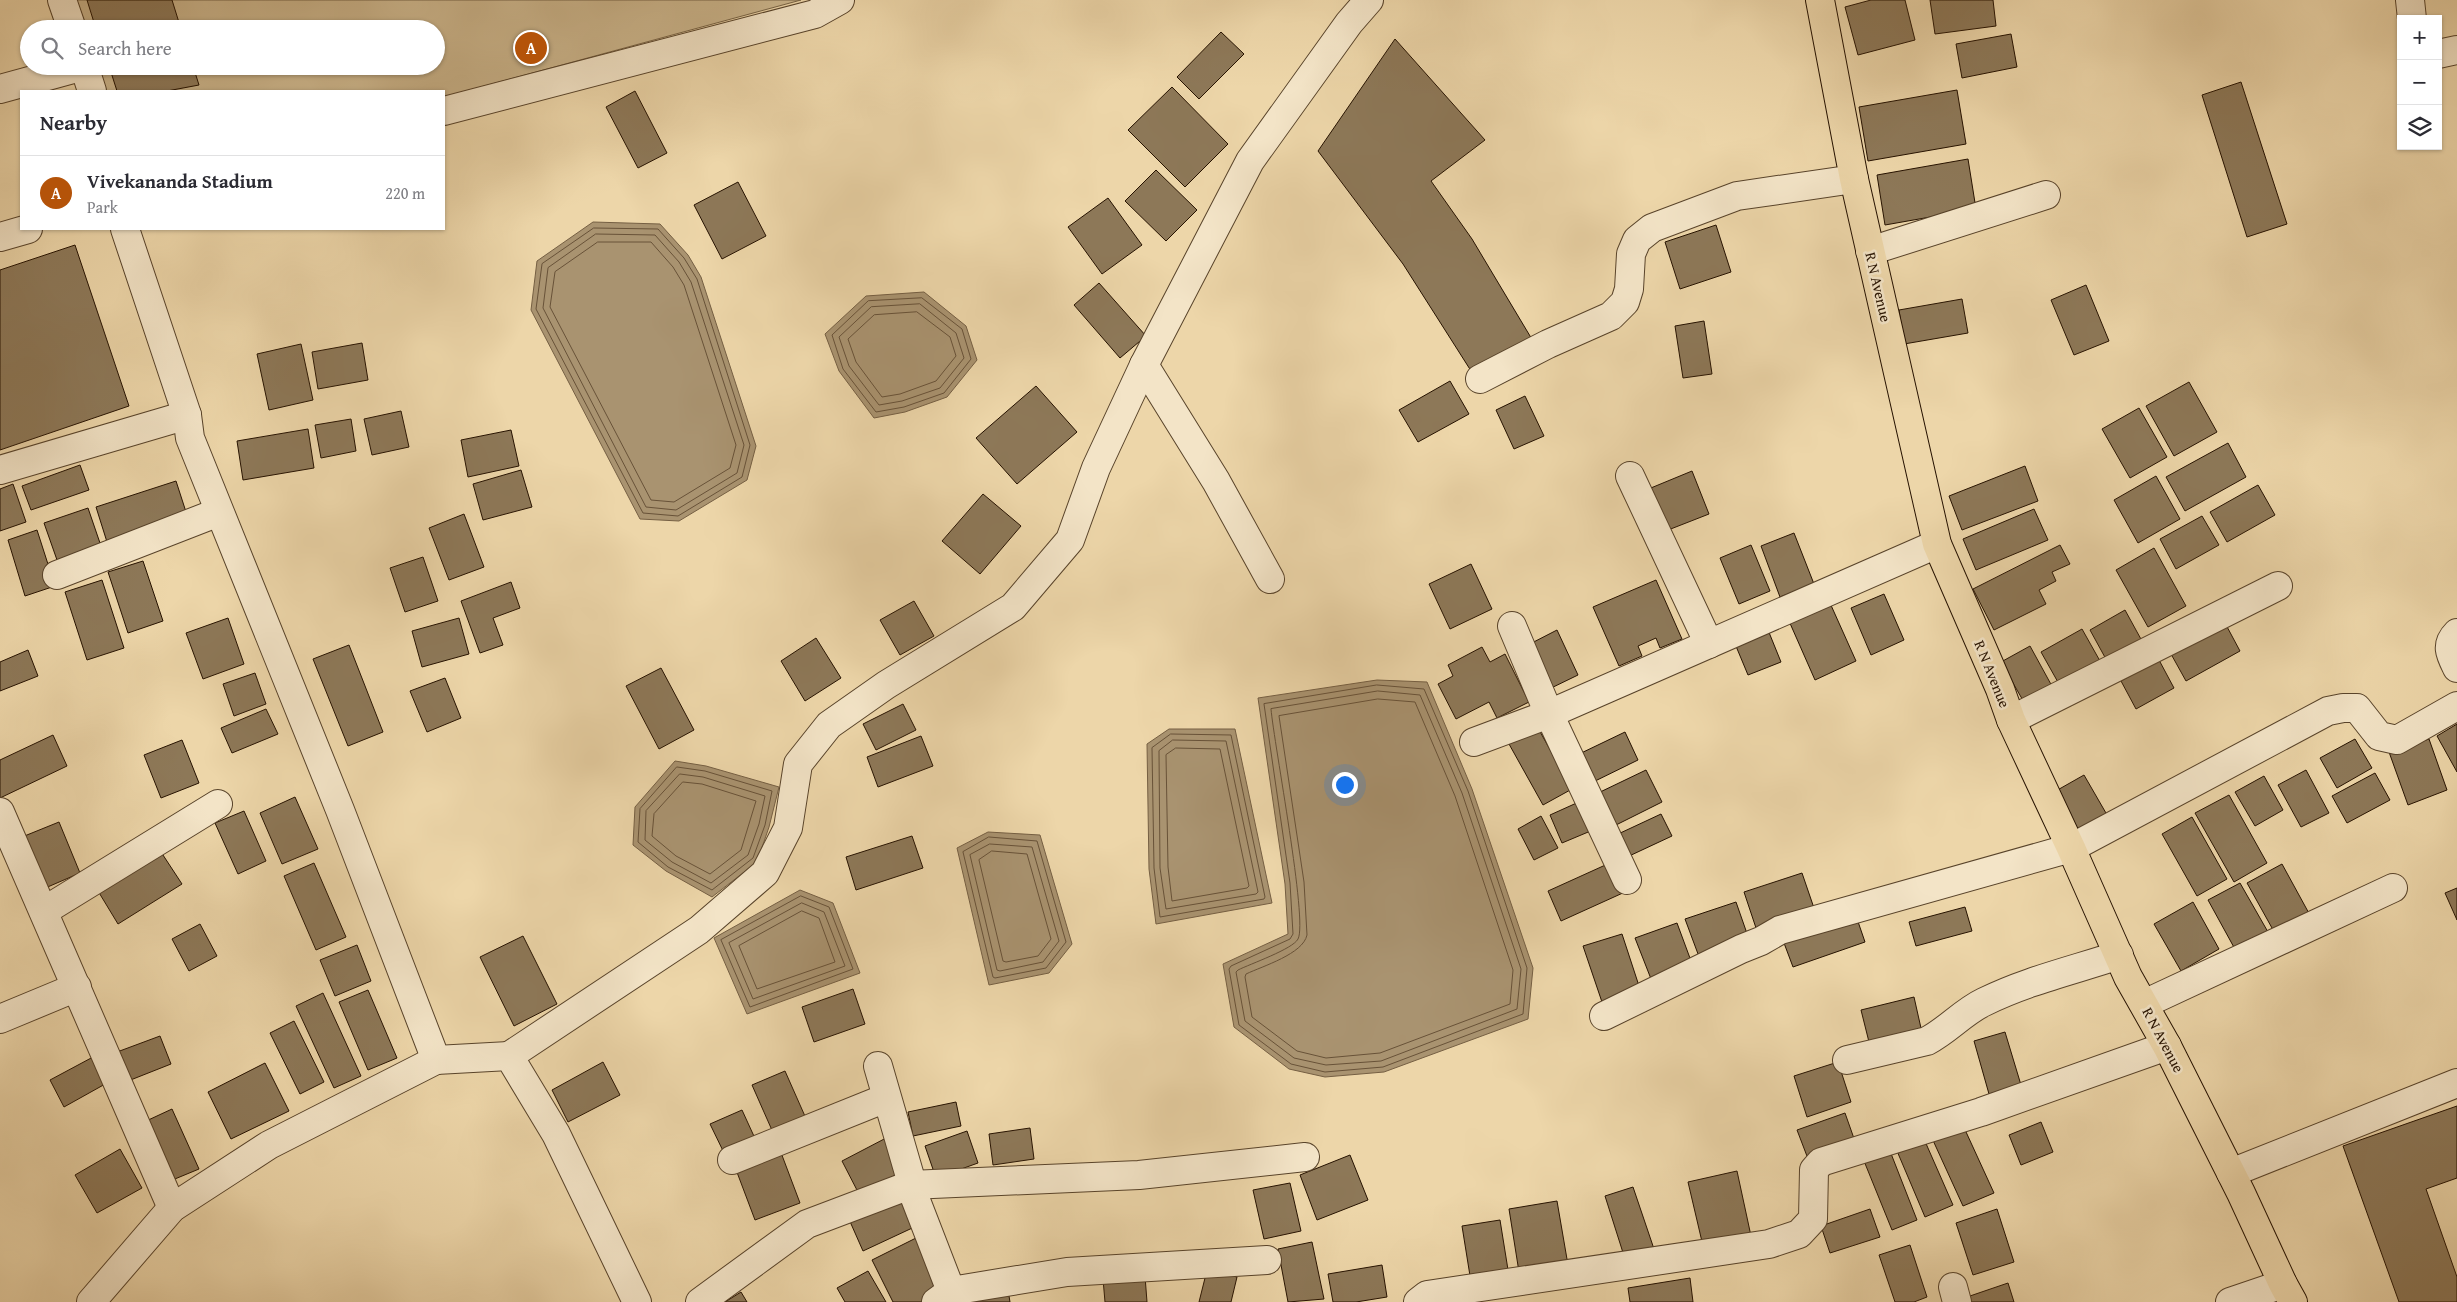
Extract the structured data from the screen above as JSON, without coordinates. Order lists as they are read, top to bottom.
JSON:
{
  "streets": {
    "main road": ["R N Avenue"]
  },
  "page": {
    "map_buttons": ["+", "−"],
    "search": "Search here",
    "pins": "A",
    "heading": "Nearby",
    "list": [
      {
        "mark": "A",
        "name": "Vivekananda Stadium",
        "note": "Park",
        "value": "220 m"
      }
    ]
  }
}
